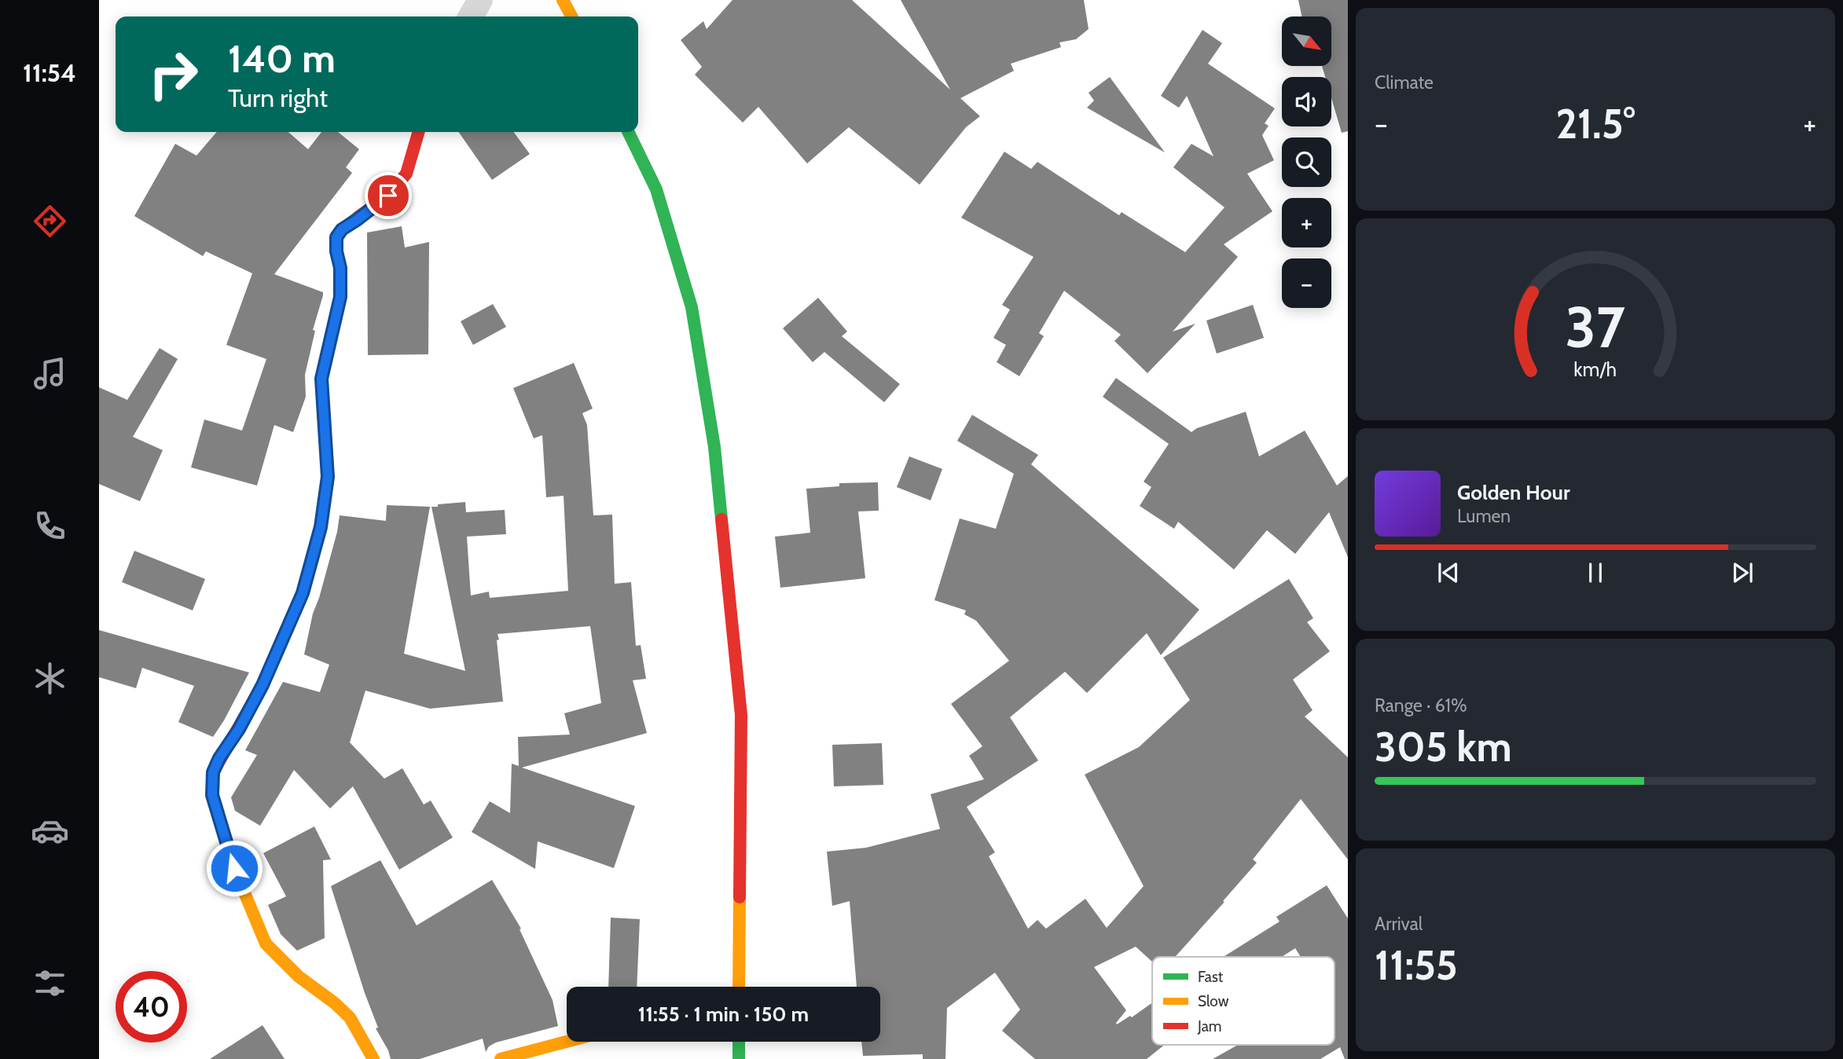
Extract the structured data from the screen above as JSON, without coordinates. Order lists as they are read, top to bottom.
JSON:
{
  "legend": ["Fast", "Slow", "Jam"],
  "north": "bottom right",
  "page": {
    "tabs": "11:54",
    "tile": [
      "Climate",
      ["Range · 61%", "305 km"],
      ["Arrival", "11:55"]
    ],
    "map_buttons": ["+", "−"],
    "turn": ["140 m", "Turn right"],
    "heat": ["−", "21.5°", "+"],
    "song": ["Golden Hour", "Lumen"],
    "limit": "40",
    "trip": "11:55 · 1 min · 150 m",
    "gauge": ["37", "km/h"]
  }
}
